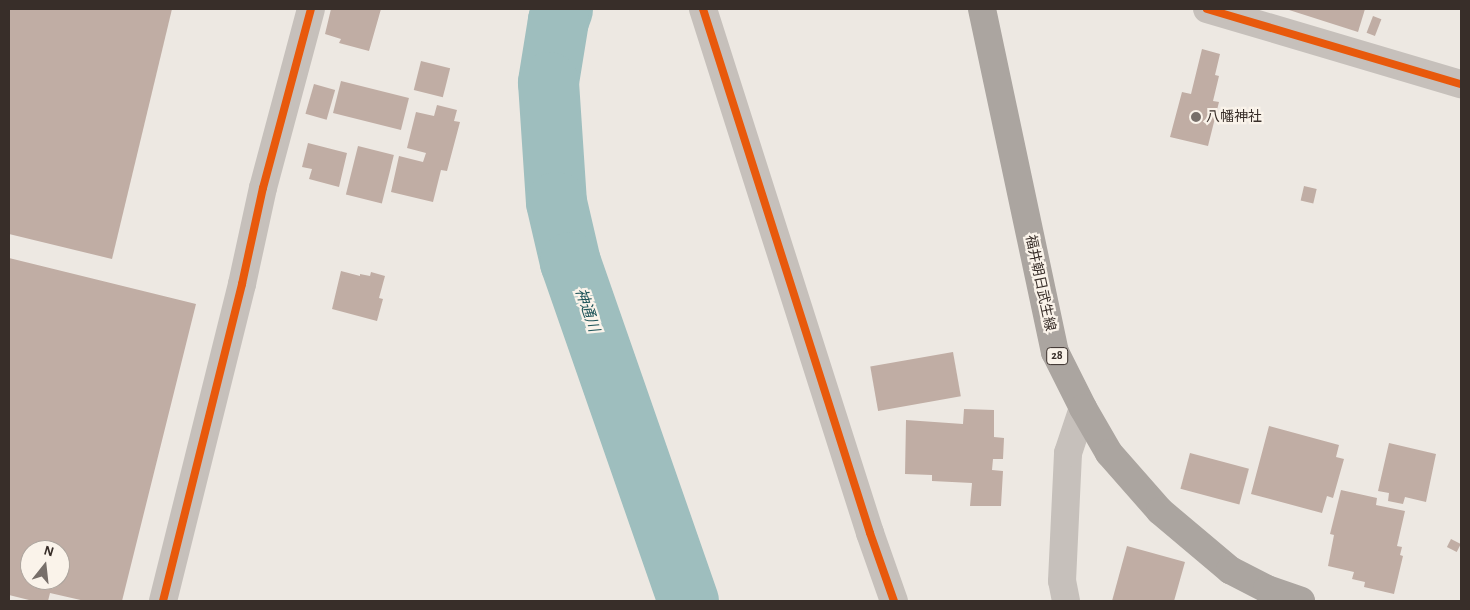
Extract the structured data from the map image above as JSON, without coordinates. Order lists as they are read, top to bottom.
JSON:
{
  "streets": {
    "main road": ["福井朝日武生線", "28"]
  },
  "water": ["神通川"],
  "places": ["八幡神社"],
  "north": "top"
}
